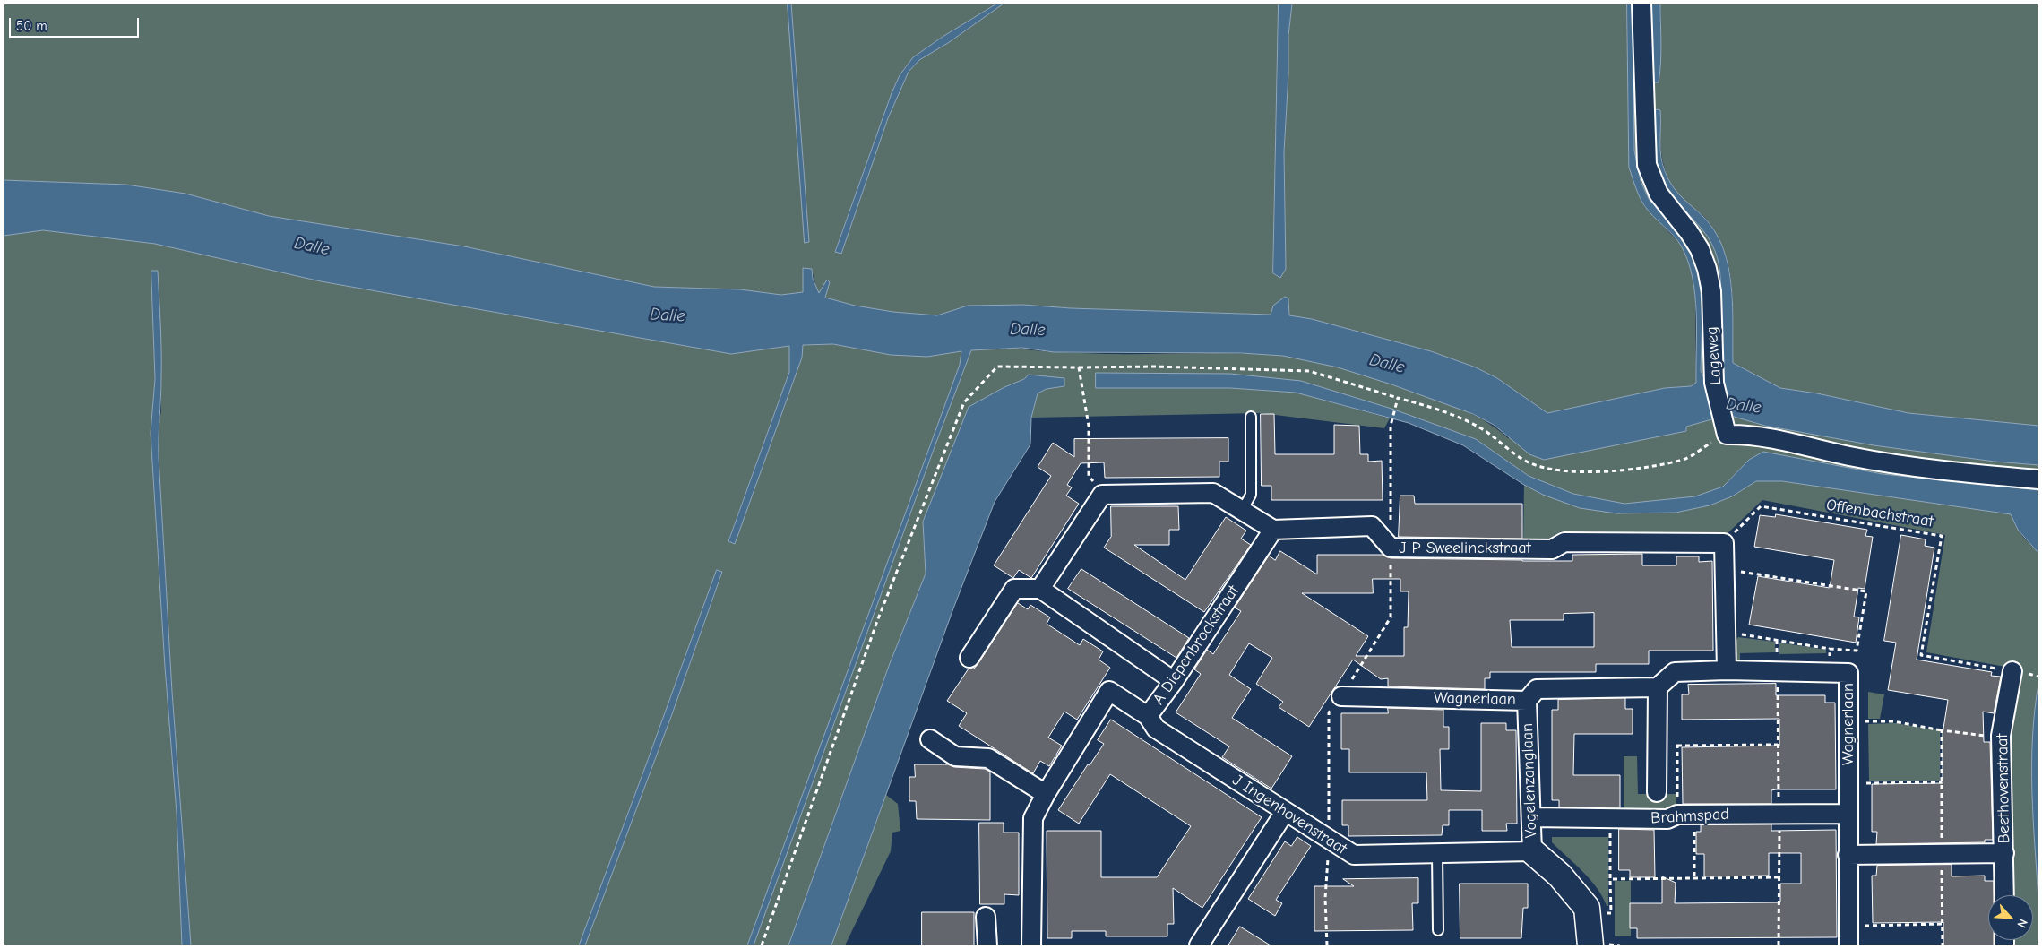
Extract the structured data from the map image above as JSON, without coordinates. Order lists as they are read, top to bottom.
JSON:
{
  "streets": {
    "street": [
      "Lageweg",
      "J P Sweelinckstraat",
      "A Diepenbrockstraat",
      "Wagnerlaan",
      "Vogelenzanglaan",
      "Beethovenstraat",
      "J Ingenhovenstraat",
      "Brahmspad"
    ],
    "path": ["Offenbachstraat"]
  },
  "crossings": [
    ["Offenbachstraat", "J P Sweelinckstraat"],
    ["Offenbachstraat", "Beethovenstraat"],
    ["J P Sweelinckstraat", "A Diepenbrockstraat"],
    ["A Diepenbrockstraat", "J Ingenhovenstraat"],
    ["Wagnerlaan", "Vogelenzanglaan"],
    ["Wagnerlaan", "Beethovenstraat"],
    ["Wagnerlaan", "Brahmspad"],
    ["Vogelenzanglaan", "J Ingenhovenstraat"],
    ["Vogelenzanglaan", "Brahmspad"]
  ],
  "water": ["Dalle"],
  "scale_bar": "50 m",
  "north": "bottom right"
}
